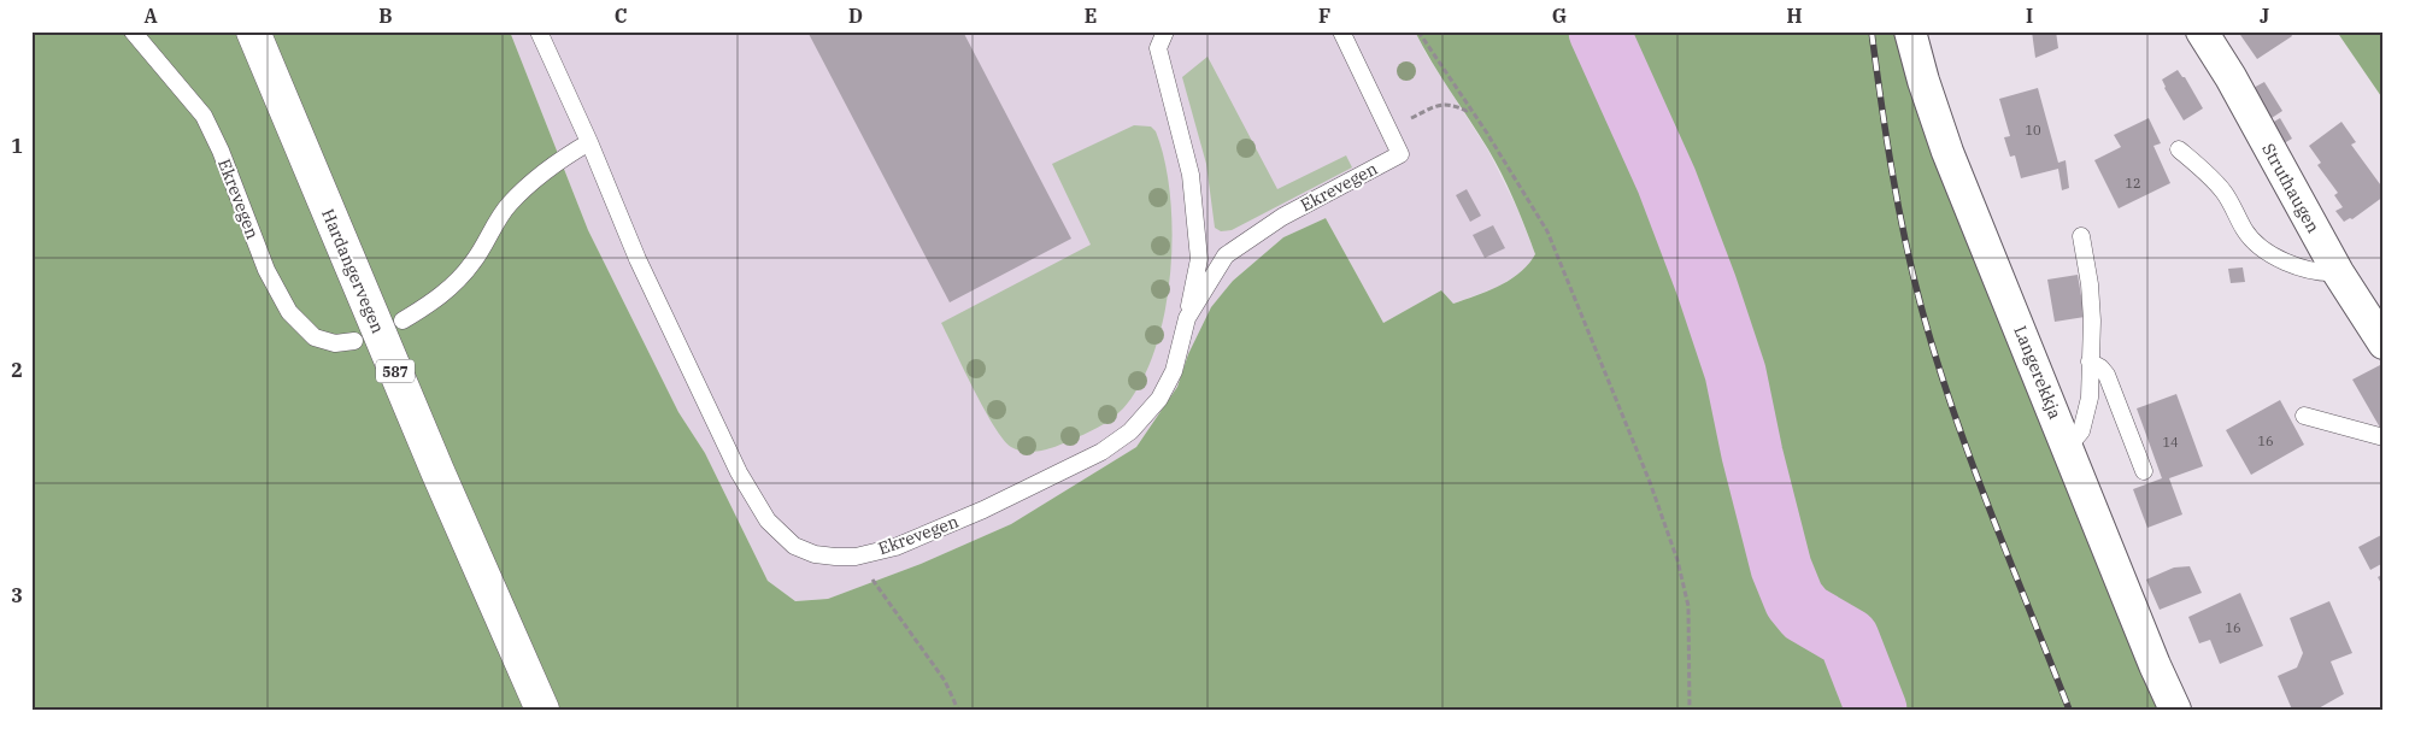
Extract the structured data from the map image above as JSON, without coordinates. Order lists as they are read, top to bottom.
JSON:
{
  "streets": {
    "main road": ["Hardangervegen", "587"],
    "street": ["Struthaugen", "Langerekkja"],
    "lane": ["Ekrevegen"]
  },
  "house_numbers": [
    "10",
    "12",
    "16",
    "14",
    "16"
  ],
  "grid": {
    "columns": [
      "A",
      "B",
      "C",
      "D",
      "E",
      "F",
      "G",
      "H",
      "I",
      "J"
    ],
    "rows": ["1", "2", "3"]
  }
}
